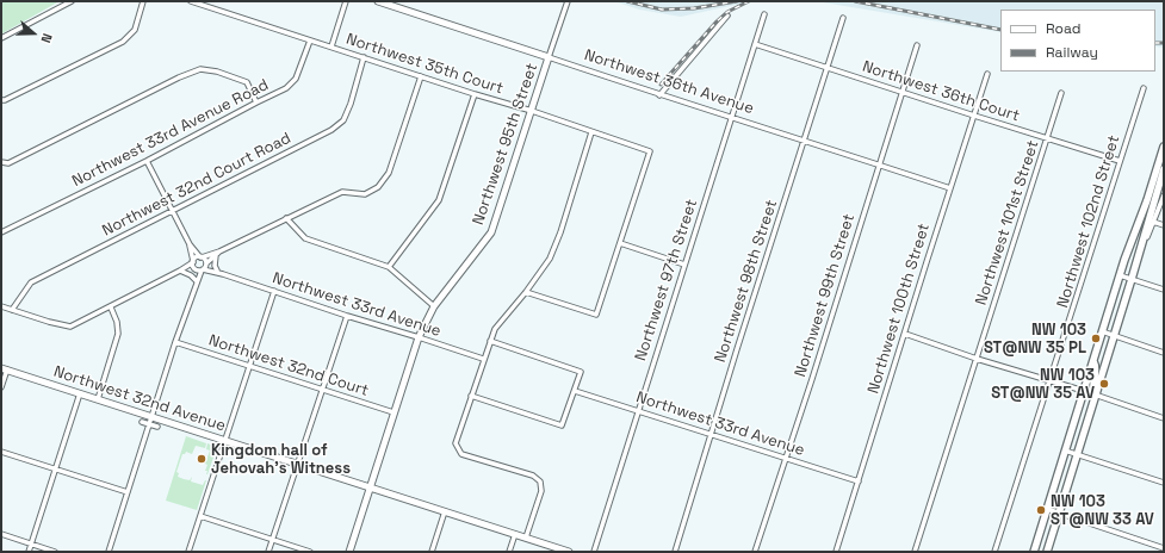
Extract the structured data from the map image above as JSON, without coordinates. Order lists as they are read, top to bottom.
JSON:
{
  "streets": {
    "street": [
      "Northwest 35th Court",
      "Northwest 36th Avenue",
      "Northwest 36th Court",
      "Northwest 33rd Avenue Road",
      "Northwest 95th Street",
      "Northwest 32nd Court Road",
      "Northwest 102nd Street",
      "Northwest 101st Street",
      "Northwest 97th Street",
      "Northwest 98th Street",
      "Northwest 99th Street",
      "Northwest 33rd Avenue",
      "Northwest 100th Street",
      "Northwest 32nd Court",
      "Northwest 32nd Avenue"
    ]
  },
  "crossings": [
    ["Northwest 35th Court", "Northwest 33rd Avenue Road"],
    ["Northwest 35th Court", "Northwest 95th Street"],
    ["Northwest 35th Court", "Northwest 32nd Court Road"],
    ["Northwest 36th Avenue", "Northwest 95th Street"],
    ["Northwest 36th Avenue", "Northwest 97th Street"],
    ["Northwest 36th Avenue", "Northwest 98th Street"],
    ["Northwest 36th Avenue", "Northwest 99th Street"],
    ["Northwest 36th Avenue", "Northwest 100th Street"],
    ["Northwest 36th Court", "Northwest 102nd Street"],
    ["Northwest 36th Court", "Northwest 101st Street"],
    ["Northwest 36th Court", "Northwest 97th Street"],
    ["Northwest 36th Court", "Northwest 98th Street"],
    ["Northwest 36th Court", "Northwest 99th Street"],
    ["Northwest 36th Court", "Northwest 100th Street"],
    ["Northwest 95th Street", "Northwest 33rd Avenue"],
    ["Northwest 95th Street", "Northwest 32nd Court"],
    ["Northwest 95th Street", "Northwest 32nd Avenue"],
    ["Northwest 97th Street", "Northwest 33rd Avenue"],
    ["Northwest 98th Street", "Northwest 33rd Avenue"],
    ["Northwest 99th Street", "Northwest 33rd Avenue"],
    ["Northwest 33rd Avenue", "Northwest 100th Street"]
  ],
  "places": [
    "NW 103 ST@NW 35 PL",
    "NW 103 ST@NW 35 AV",
    "Kingdom hall of Jehovah's Witness",
    "NW 103 ST@NW 33 AV"
  ],
  "legend": ["Road", "Railway"],
  "north": "right"
}
